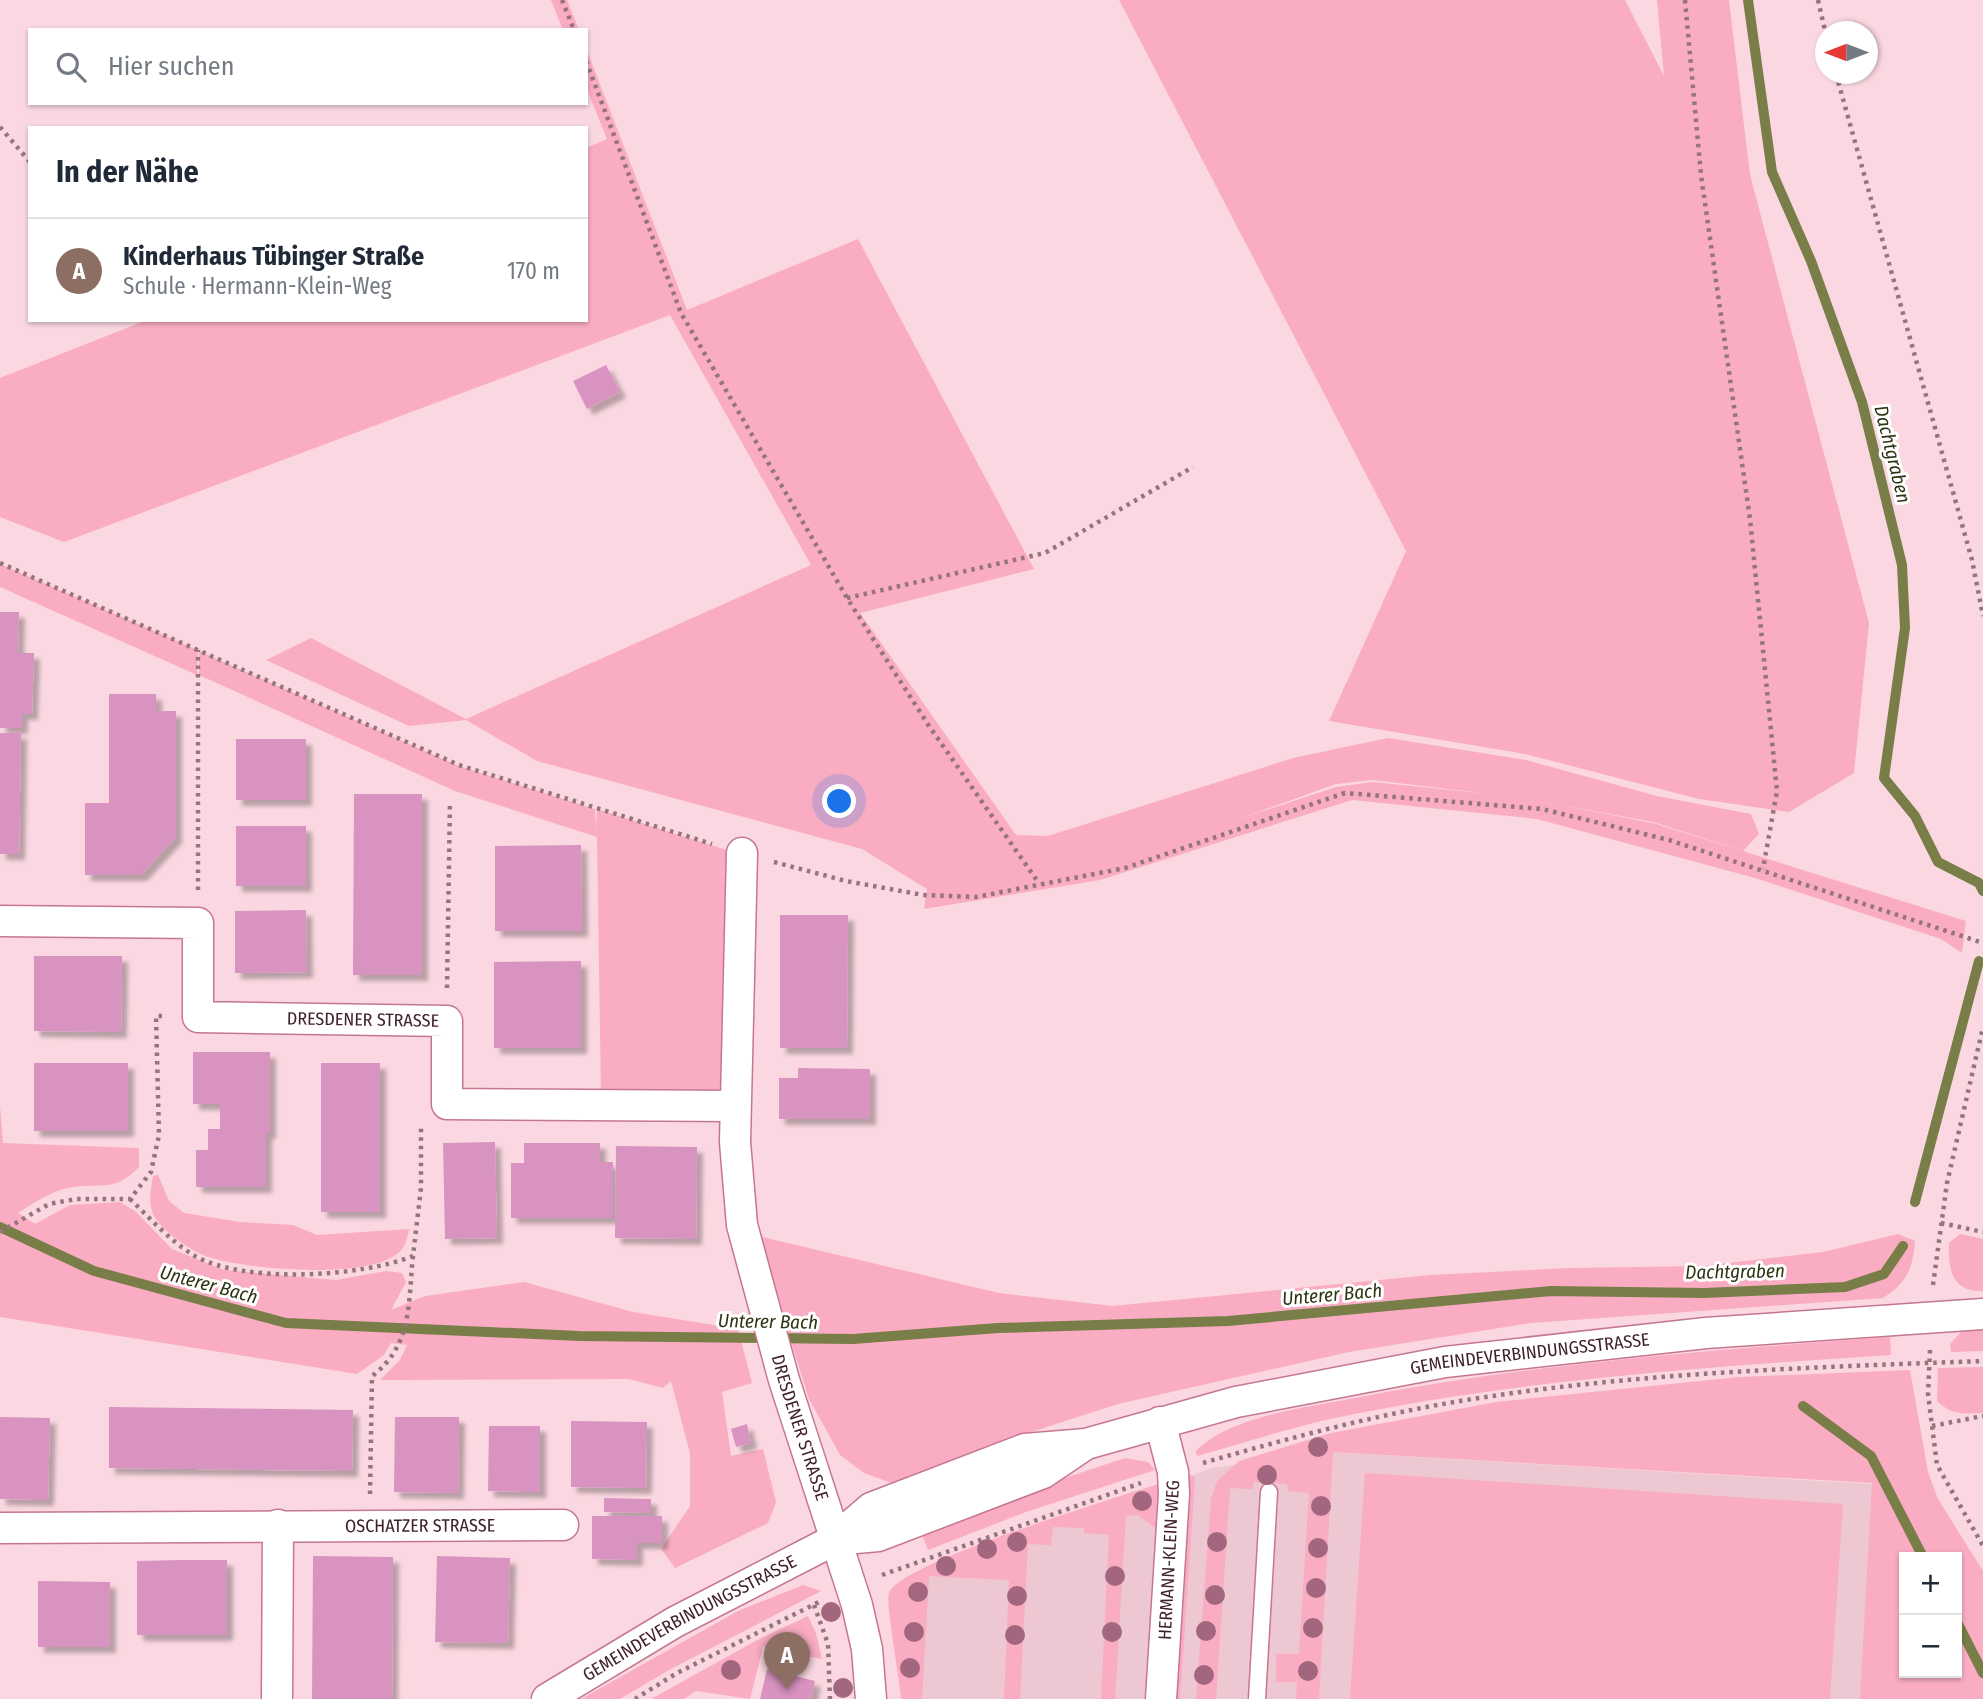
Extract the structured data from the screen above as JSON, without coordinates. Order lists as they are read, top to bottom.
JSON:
{
  "streets": {
    "street": [
      "DRESDENER STRASSE",
      "GEMEINDEVERBINDUNGSSTRASSE",
      "OSCHATZER STRASSE",
      "HERMANN-KLEIN-WEG"
    ]
  },
  "crossings": [
    ["DRESDENER STRASSE", "GEMEINDEVERBINDUNGSSTRASSE"],
    ["GEMEINDEVERBINDUNGSSTRASSE", "HERMANN-KLEIN-WEG"]
  ],
  "water": ["Dachtgraben", "Unterer Bach"],
  "north": "left",
  "page": {
    "search": "Hier suchen",
    "heading": "In der Nähe",
    "list": [
      {
        "mark": "A",
        "name": "Kinderhaus Tübinger Straße",
        "note": "Schule · Hermann-Klein-Weg",
        "value": "170 m"
      }
    ],
    "map_buttons": ["+", "−"],
    "pins": "A"
  }
}
